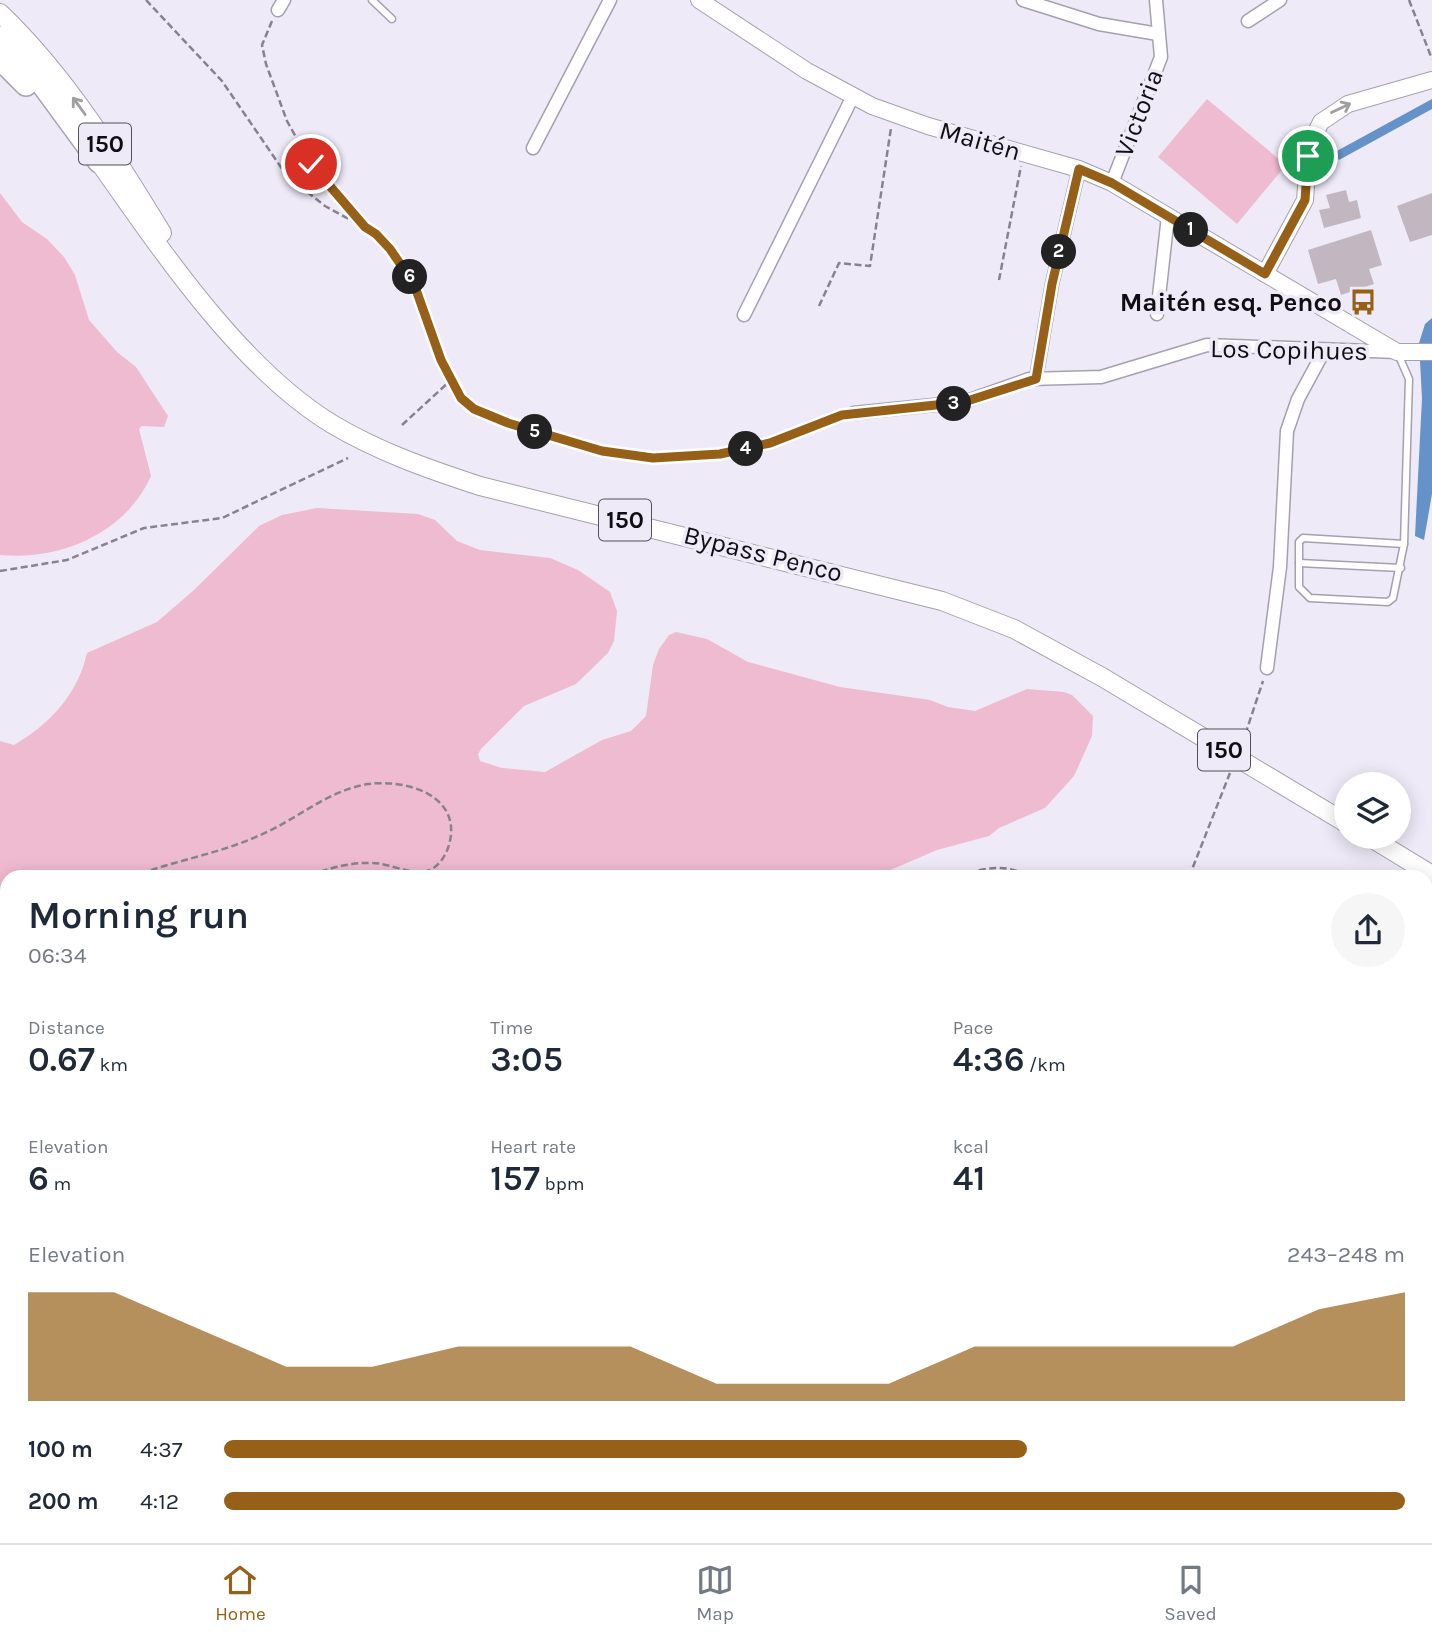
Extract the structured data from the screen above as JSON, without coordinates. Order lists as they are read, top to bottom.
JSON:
{
  "streets": {
    "main road": ["Maitén", "150", "Bypass Penco"],
    "street": ["Victoria", "Los Copihues"]
  },
  "crossings": [
    ["Victoria", "Maitén"],
    ["Maitén", "Los Copihues"]
  ],
  "places": {
    "bus stop": ["Maitén esq. Penco"]
  },
  "page": {
    "pins": [
      "1",
      "2",
      "6",
      "3",
      "5",
      "4"
    ],
    "heading": ["Morning run", "06:34"],
    "stats": [
      ["Distance", "0.67 km"],
      ["Time", "3:05"],
      ["Pace", "4:36 /km"],
      ["Elevation", "6 m"],
      ["Heart rate", "157 bpm"],
      ["kcal", "41"]
    ],
    "chart": ["Elevation", "243–248 m"],
    "list": [
      {
        "name": "100 m",
        "note": "4:37"
      },
      {
        "name": "200 m",
        "note": "4:12"
      }
    ],
    "tabs": ["Home", "Map", "Saved"]
  }
}
